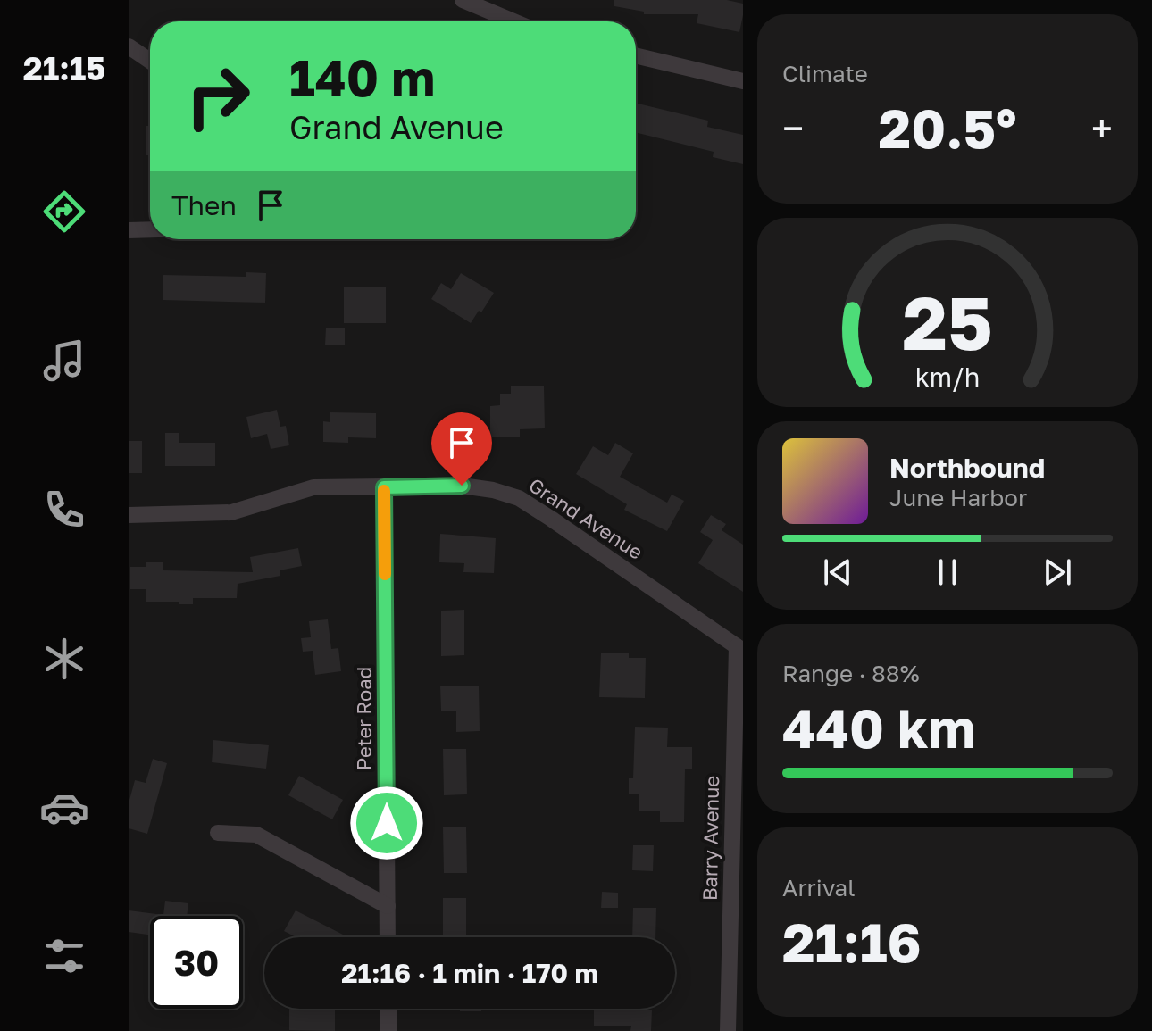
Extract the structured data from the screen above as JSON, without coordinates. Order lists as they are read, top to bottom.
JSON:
{
  "streets": {
    "street": ["Grand Avenue", "Peter Road", "Barry Avenue"]
  },
  "crossings": [
    ["Grand Avenue", "Peter Road"],
    ["Grand Avenue", "Barry Avenue"]
  ],
  "page": {
    "tabs": "21:15",
    "tile": [
      "Climate",
      ["Range · 88%", "440 km"],
      ["Arrival", "21:16"]
    ],
    "turn": ["140 m", "Grand Avenue"],
    "heat": ["−", "20.5°", "+"],
    "then": "Then",
    "song": ["Northbound", "June Harbor"],
    "limit": "30",
    "trip": "21:16 · 1 min · 170 m",
    "gauge": ["25", "km/h"]
  }
}
